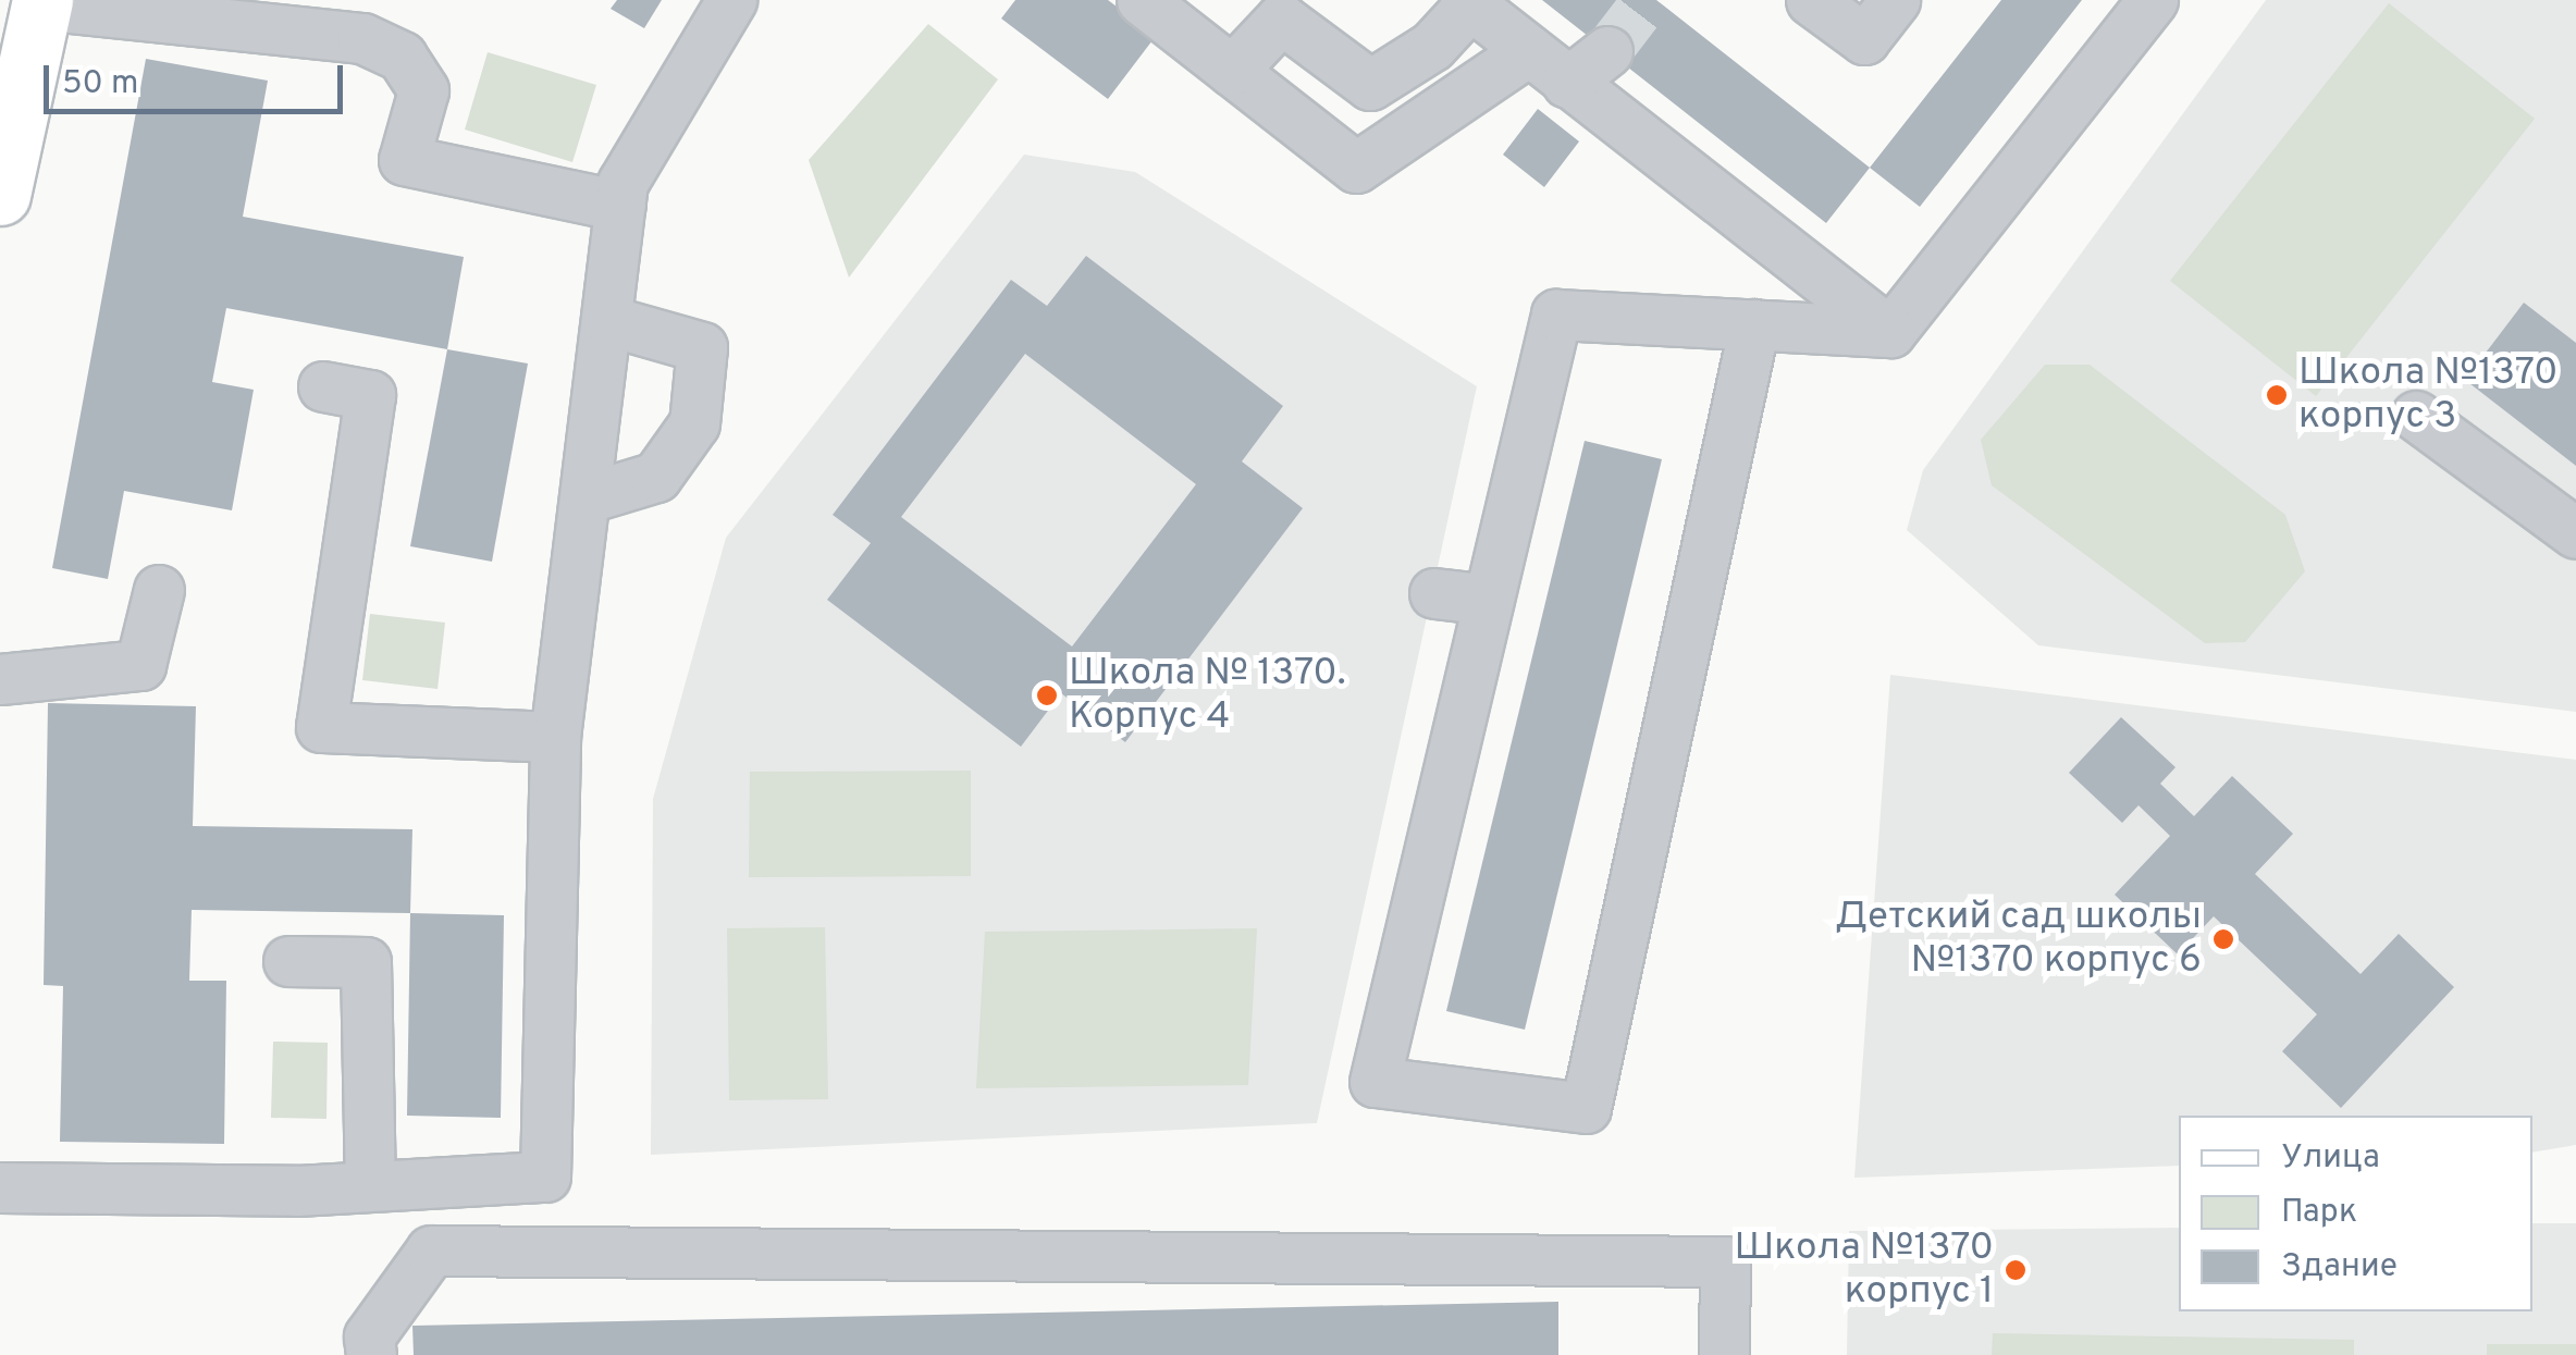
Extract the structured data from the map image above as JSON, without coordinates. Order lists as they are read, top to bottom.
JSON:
{
  "places": [
    "Школа №1370 корпус 3",
    "Школа № 1370. Корпус 4",
    "Детский сад школы №1370 корпус 6",
    "Школа №1370 корпус 1"
  ],
  "legend": ["Улица", "Парк", "Здание"],
  "scale_bar": "50 m"
}
